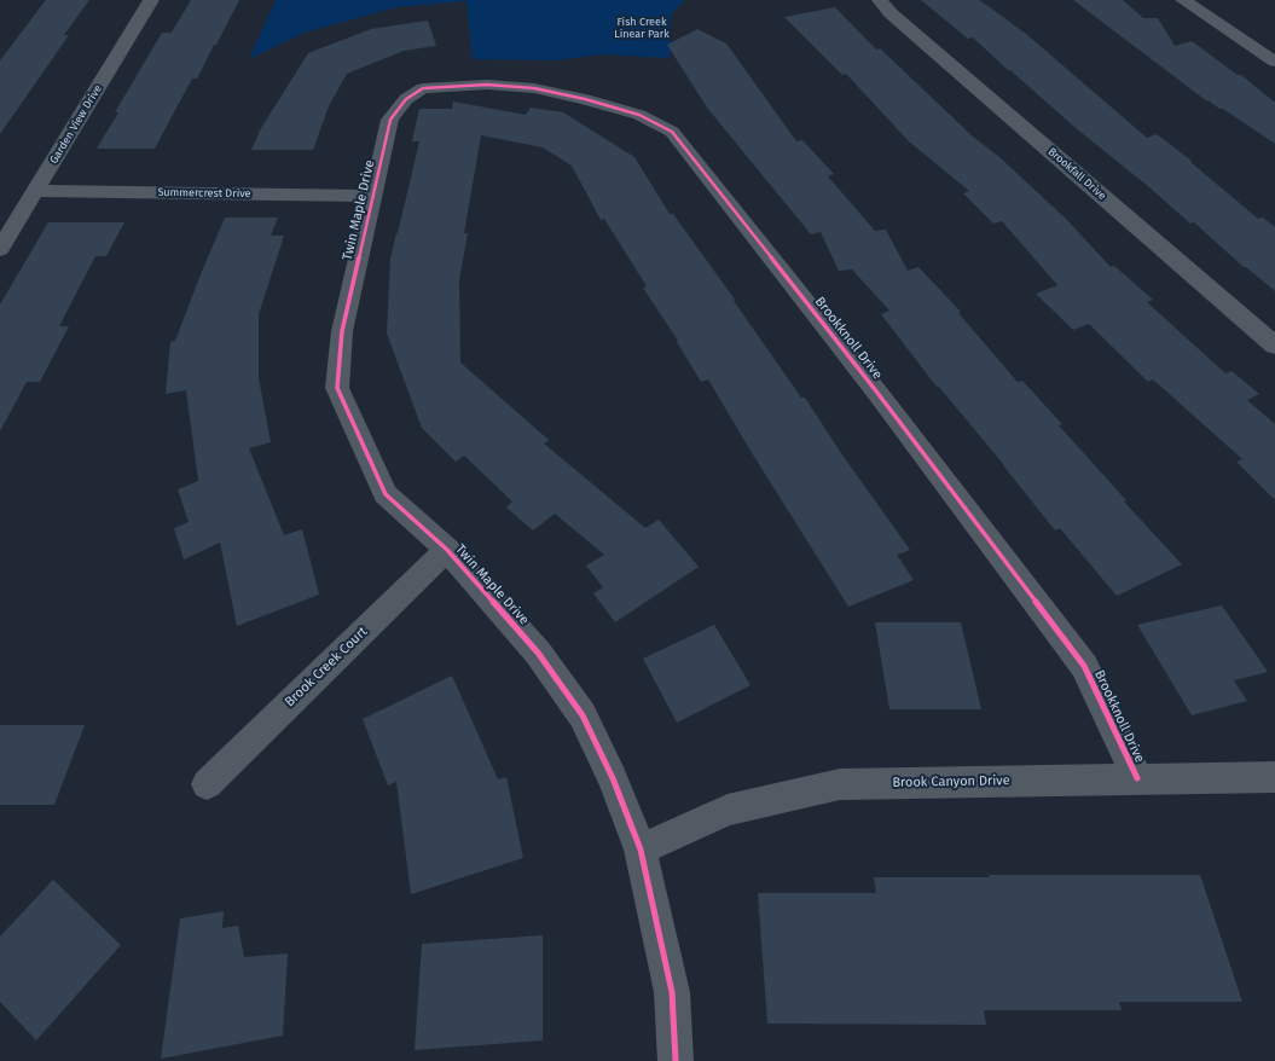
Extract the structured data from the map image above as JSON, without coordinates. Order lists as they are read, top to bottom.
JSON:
{
  "streets": {
    "street": [
      "Garden View Drive",
      "Brookfall Drive",
      "Summercrest Drive",
      "Twin Maple Drive",
      "Brookknoll Drive",
      "Brook Creek Court",
      "Brook Canyon Drive"
    ]
  },
  "crossings": [
    ["Garden View Drive", "Summercrest Drive"],
    ["Summercrest Drive", "Twin Maple Drive"],
    ["Twin Maple Drive", "Brookknoll Drive"],
    ["Twin Maple Drive", "Brook Creek Court"],
    ["Twin Maple Drive", "Brook Canyon Drive"],
    ["Brookknoll Drive", "Brook Canyon Drive"]
  ],
  "parks": ["Fish Creek Linear Park"]
}
